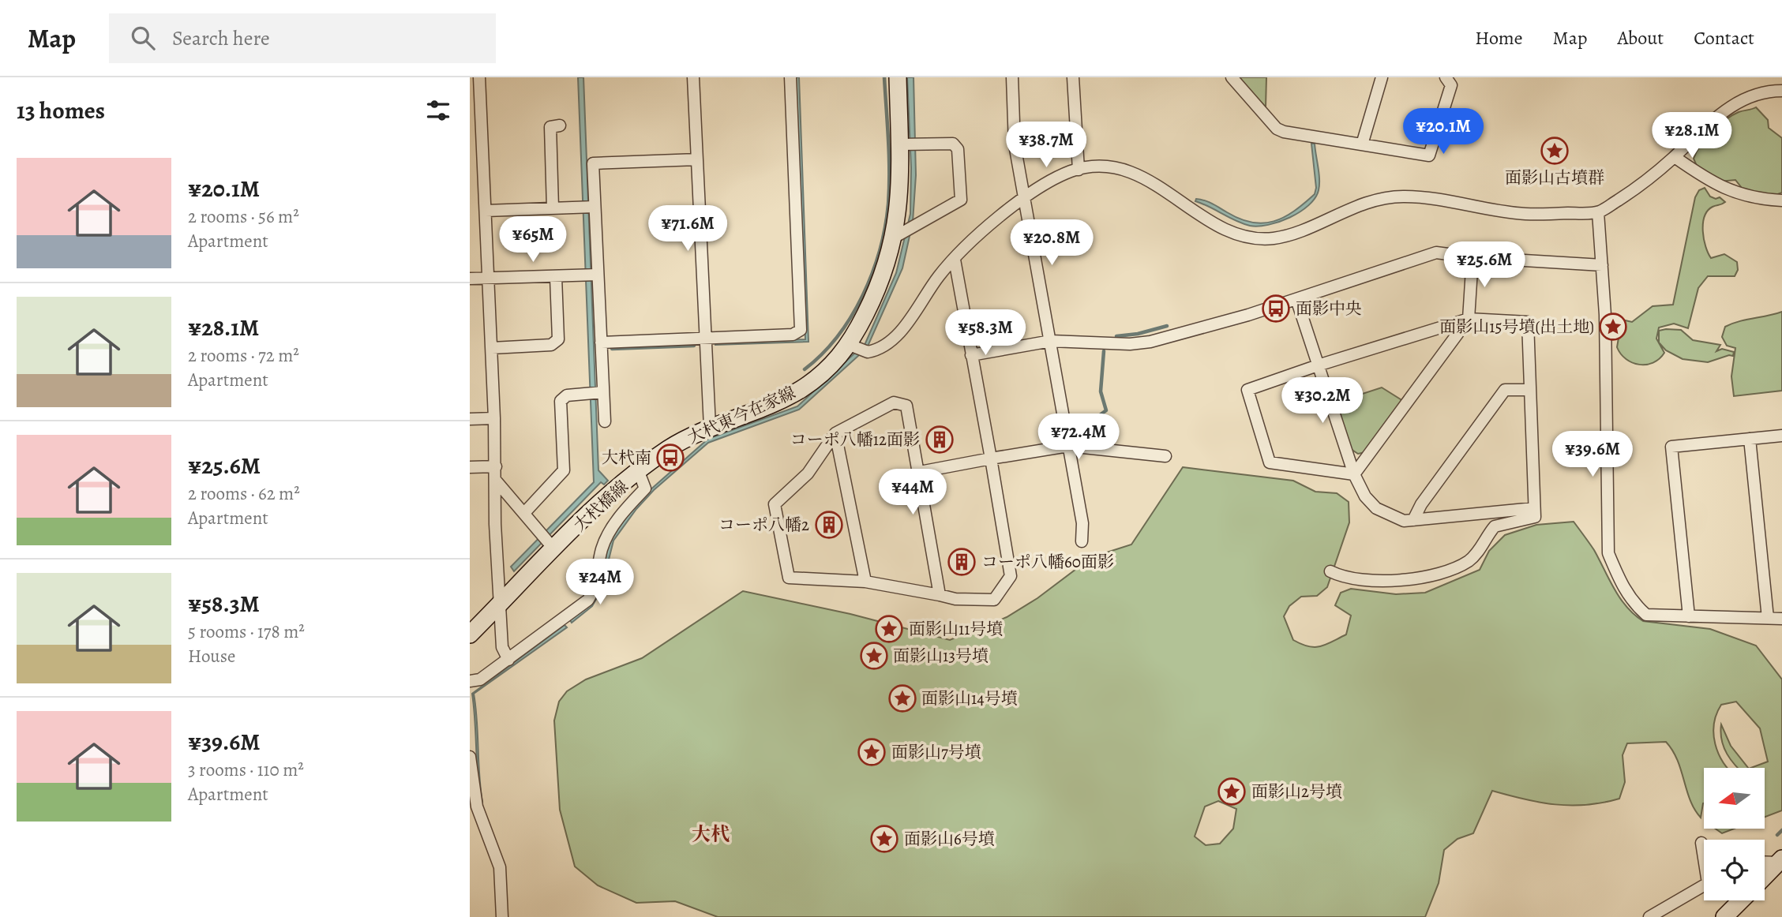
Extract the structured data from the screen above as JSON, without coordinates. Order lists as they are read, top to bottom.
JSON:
{
  "streets": {
    "street": ["大杙東今在家線", "大杙橋線"]
  },
  "crossings": [
    ["大杙東今在家線", "大杙橋線"]
  ],
  "districts": ["大杙"],
  "places": {
    "place": [
      "面影山古墳群",
      "面影山15号墳(出土地)",
      "面影山11号墳",
      "面影山13号墳",
      "面影山14号墳",
      "面影山7号墳",
      "面影山2号墳",
      "面影山6号墳"
    ],
    "bus stop": ["面影中央", "大杙南"],
    "building": ["コーポ八幡12面影", "コーポ八幡2", "コーポ八幡60面影"]
  },
  "north": "left",
  "page": {
    "header": "Map",
    "search": "Search here",
    "nav": [
      "Home",
      "Map",
      "About",
      "Contact"
    ],
    "heading": "13 homes",
    "price": [
      "¥20.1M",
      "¥28.1M",
      "¥38.7M",
      "¥71.6M",
      "¥65M",
      "¥20.8M",
      "¥25.6M",
      "¥58.3M",
      "¥30.2M",
      "¥72.4M",
      "¥39.6M",
      "¥44M",
      "¥24M"
    ],
    "list": [
      {
        "name": "¥20.1M",
        "note": "2 rooms · 56 m² · Apartment"
      },
      {
        "name": "¥28.1M",
        "note": "2 rooms · 72 m² · Apartment"
      },
      {
        "name": "¥25.6M",
        "note": "2 rooms · 62 m² · Apartment"
      },
      {
        "name": "¥58.3M",
        "note": "5 rooms · 178 m² · House"
      },
      {
        "name": "¥39.6M",
        "note": "3 rooms · 110 m² · Apartment"
      }
    ]
  }
}
